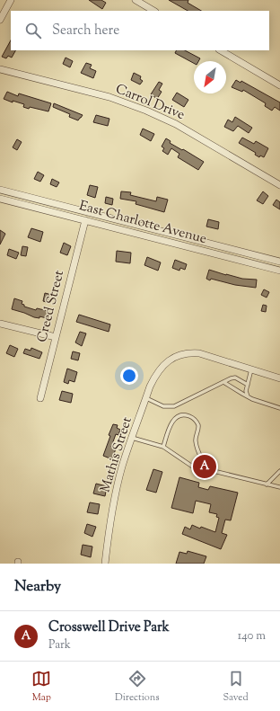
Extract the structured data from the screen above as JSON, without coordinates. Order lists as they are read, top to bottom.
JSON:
{
  "streets": {
    "street": [
      "Carrol Drive",
      "East Charlotte Avenue",
      "Creed Street",
      "Mathis Street"
    ]
  },
  "crossings": [
    ["East Charlotte Avenue", "Creed Street"]
  ],
  "north": "bottom left",
  "page": {
    "search": "Search here",
    "pins": "A",
    "heading": "Nearby",
    "list": [
      {
        "mark": "A",
        "name": "Crosswell Drive Park",
        "note": "Park",
        "value": "140 m"
      }
    ],
    "nav": ["Map", "Directions", "Saved"]
  }
}
